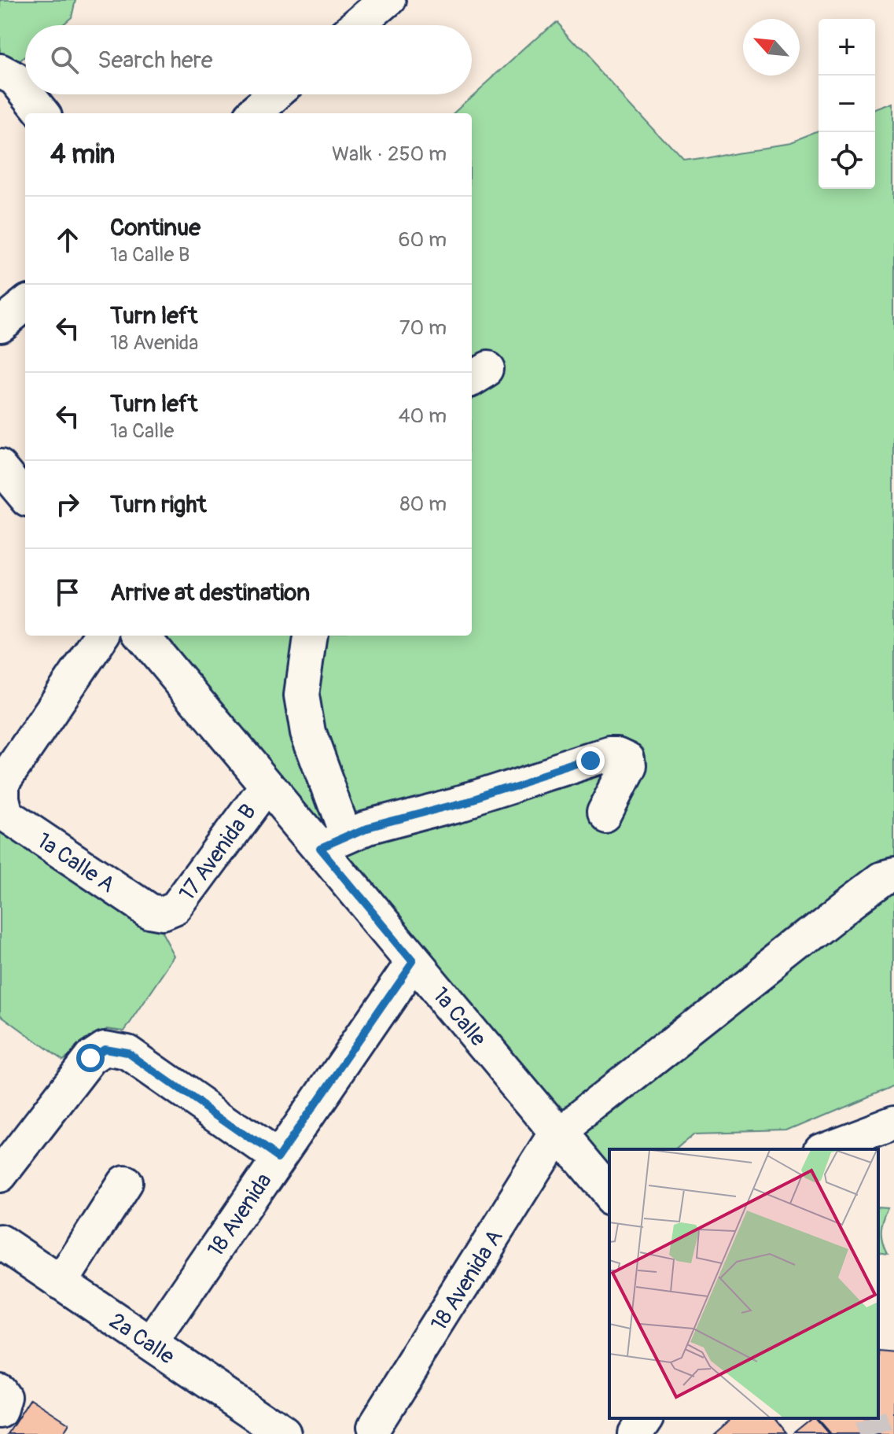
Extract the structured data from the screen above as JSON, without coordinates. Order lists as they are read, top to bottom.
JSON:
{
  "streets": {
    "street": [
      "17 Avenida B",
      "1a Calle A",
      "1a Calle",
      "18 Avenida",
      "18 Avenida A",
      "2a Calle"
    ]
  },
  "crossings": [
    ["17 Avenida B", "1a Calle A"],
    ["17 Avenida B", "1a Calle"],
    ["1a Calle", "18 Avenida"],
    ["1a Calle", "18 Avenida A"],
    ["18 Avenida", "2a Calle"]
  ],
  "north": "top left",
  "page": {
    "map_buttons": ["+", "−"],
    "search": "Search here",
    "heading": ["4 min", "Walk · 250 m"],
    "list": [
      ["Continue", "1a Calle B", "60 m"],
      ["Turn left", "18 Avenida", "70 m"],
      ["Turn left", "1a Calle", "40 m"],
      ["Turn right", "80 m"],
      "Arrive at destination"
    ]
  }
}
